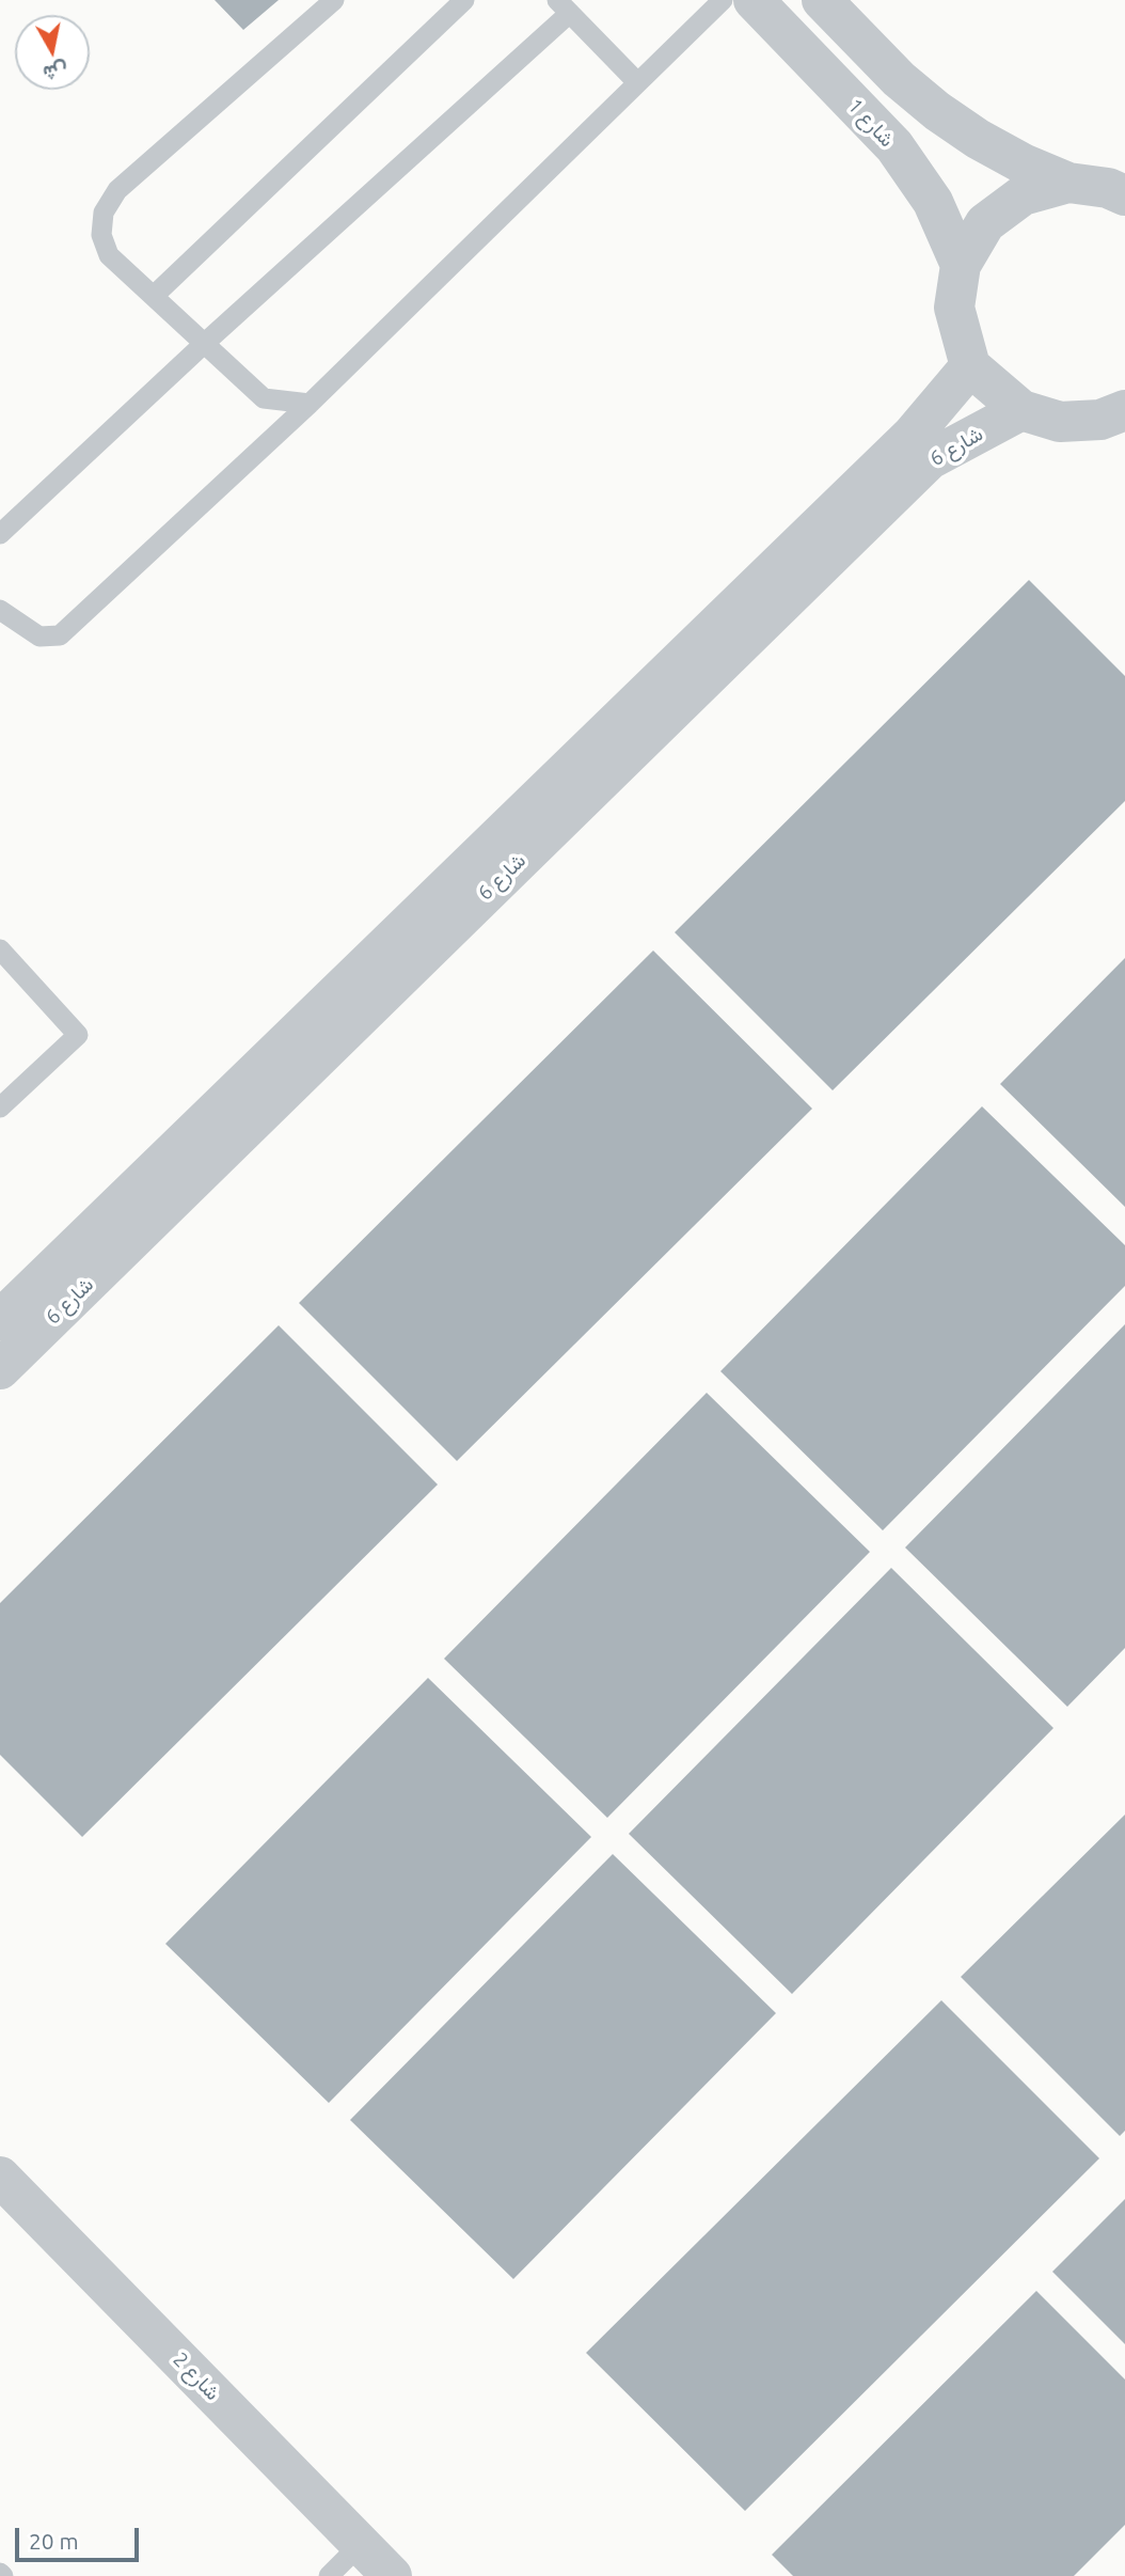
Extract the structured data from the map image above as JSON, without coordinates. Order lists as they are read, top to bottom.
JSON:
{
  "streets": {
    "street": ["شارع 1", "شارع 6", "شارع 2"]
  },
  "scale_bar": "20 m",
  "north": "bottom"
}
